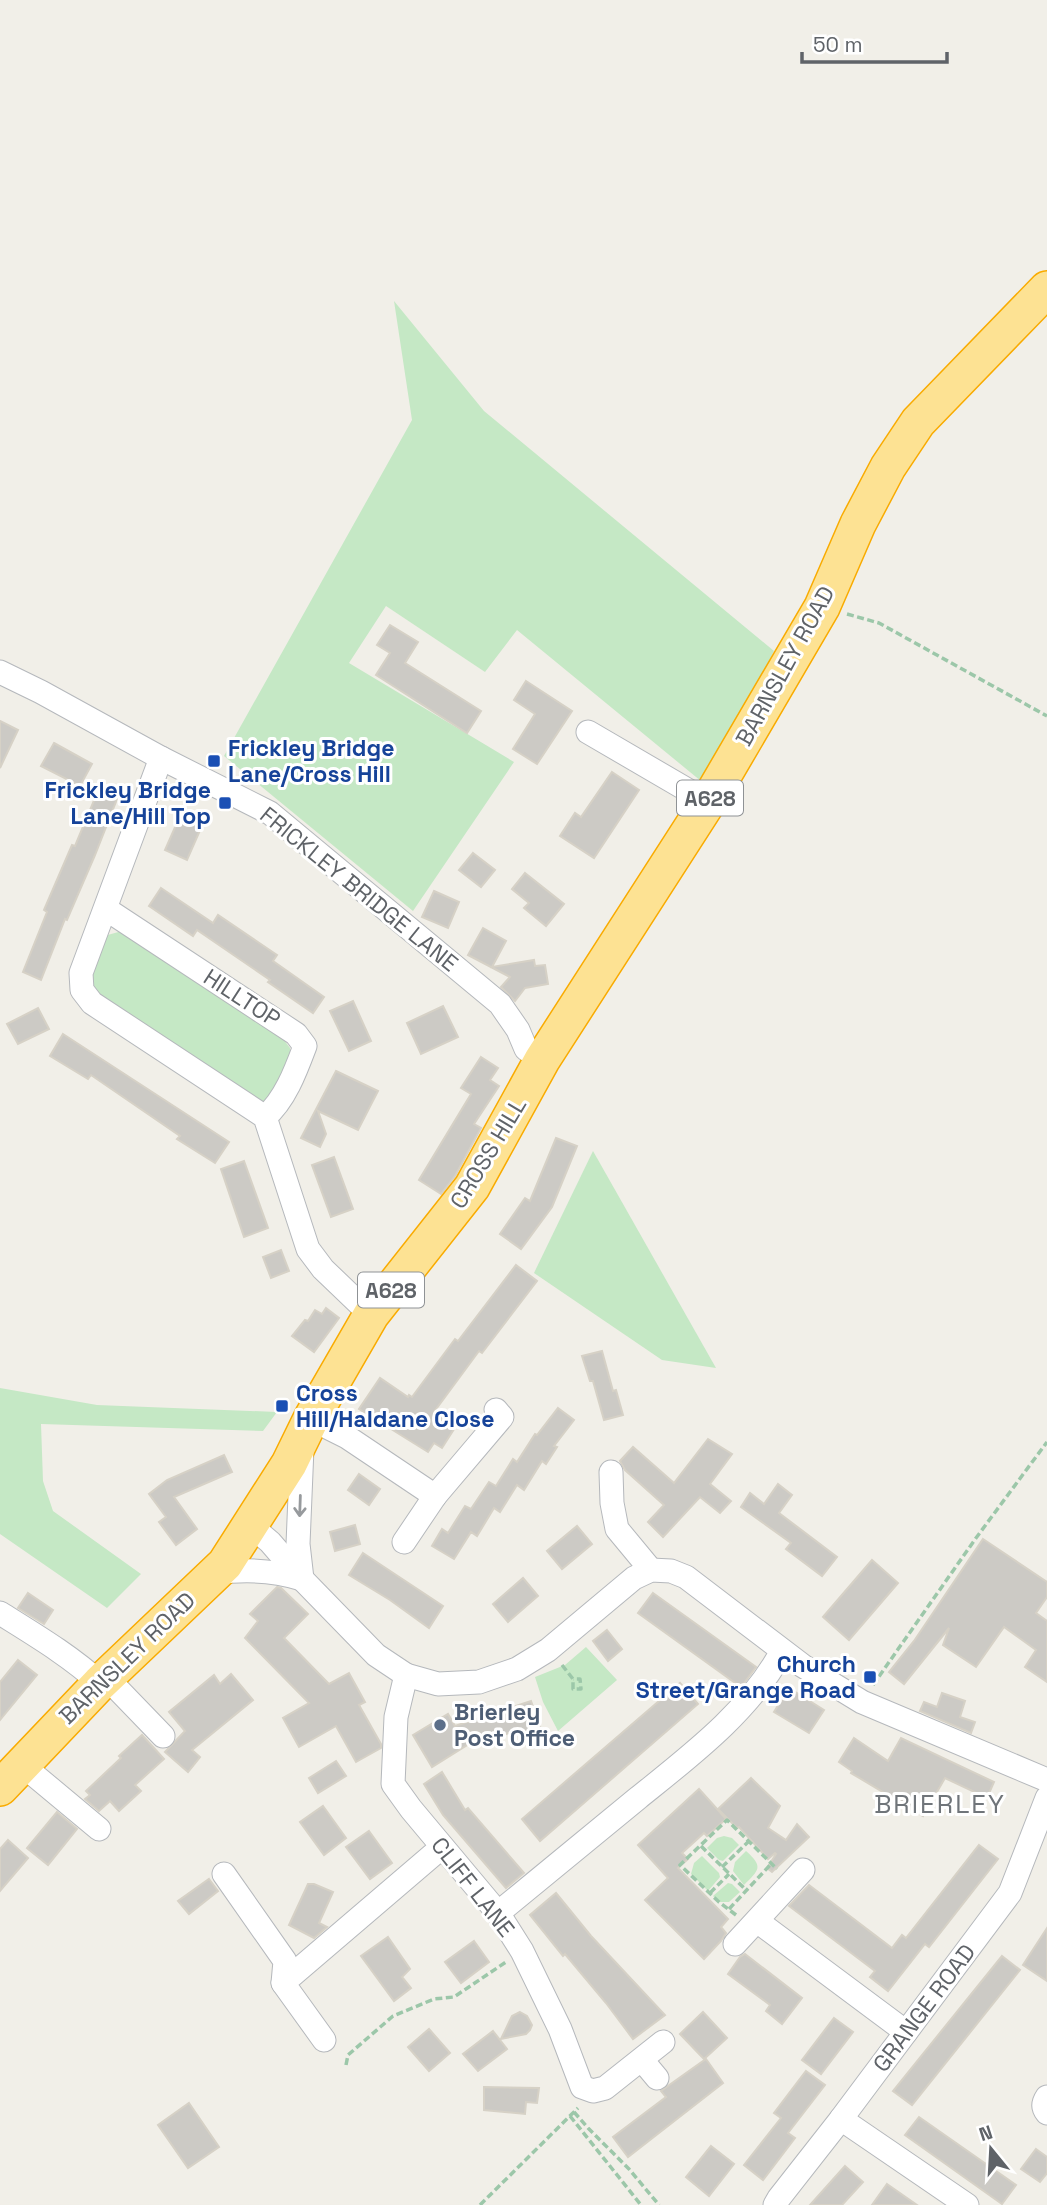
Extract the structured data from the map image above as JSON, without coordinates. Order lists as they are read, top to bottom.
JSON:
{
  "streets": {
    "highway": ["BARNSLEY ROAD", "A628", "CROSS HILL"],
    "street": [
      "FRICKLEY BRIDGE LANE",
      "HILLTOP",
      "CLIFF LANE",
      "GRANGE ROAD"
    ]
  },
  "crossings": [
    ["BARNSLEY ROAD", "FRICKLEY BRIDGE LANE"],
    ["BARNSLEY ROAD", "CROSS HILL"],
    ["FRICKLEY BRIDGE LANE", "CROSS HILL"]
  ],
  "districts": ["BRIERLEY"],
  "places": {
    "transit": [
      "Frickley Bridge Lane/Cross Hill",
      "Frickley Bridge Lane/Hill Top",
      "Cross Hill/Haldane Close",
      "Church Street/Grange Road"
    ],
    "other": ["Brierley Post Office"]
  },
  "scale_bar": "50 m",
  "north": "top"
}
